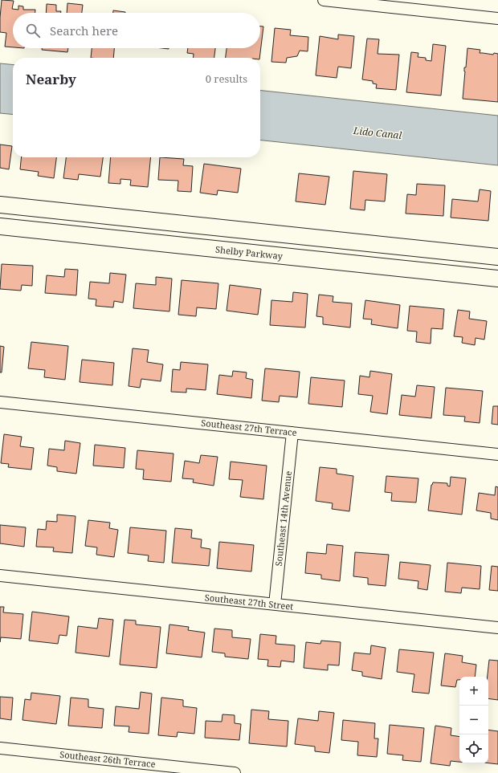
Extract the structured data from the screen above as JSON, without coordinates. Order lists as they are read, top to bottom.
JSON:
{
  "streets": {
    "street": [
      "Shelby Parkway",
      "Southeast 27th Terrace",
      "Southeast 14th Avenue",
      "Southeast 27th Street",
      "Southeast 26th Terrace"
    ]
  },
  "crossings": [
    ["Southeast 27th Terrace", "Southeast 14th Avenue"],
    ["Southeast 14th Avenue", "Southeast 27th Street"]
  ],
  "water": ["Lido Canal"],
  "page": {
    "search": "Search here",
    "heading": ["Nearby", "0 results"],
    "map_buttons": ["+", "−"]
  }
}
